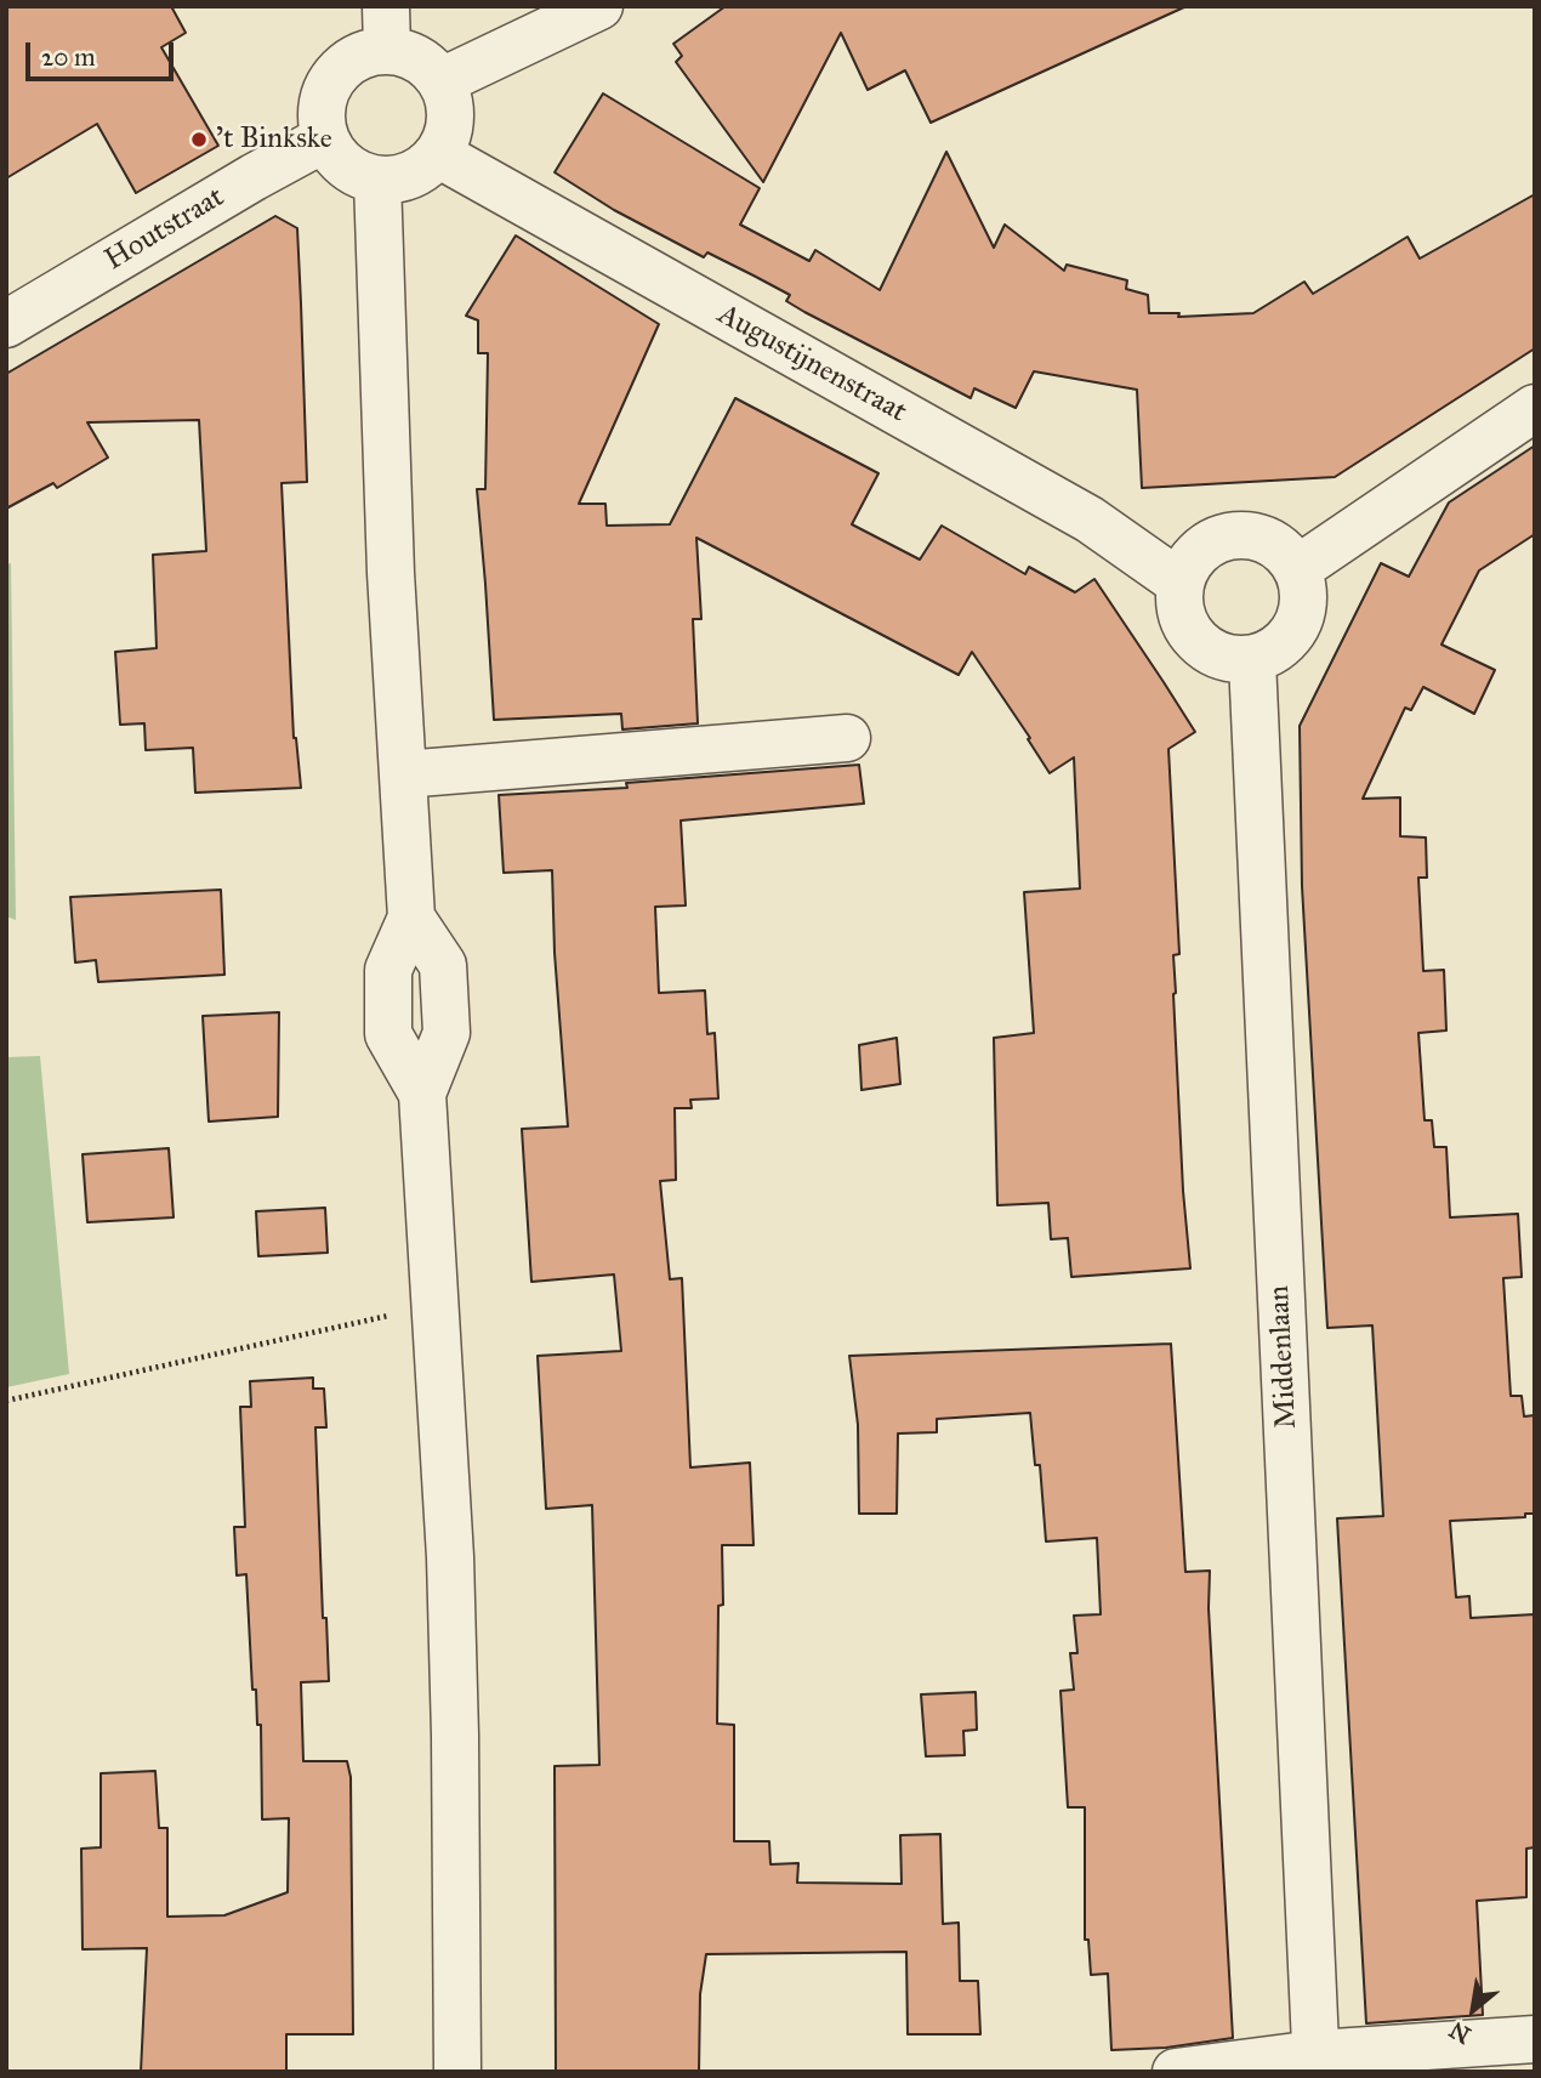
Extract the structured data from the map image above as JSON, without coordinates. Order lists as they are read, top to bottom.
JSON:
{
  "streets": {
    "street": ["Houtstraat", "Augustijnenstraat", "Middenlaan"]
  },
  "crossings": [
    ["Houtstraat", "Augustijnenstraat"],
    ["Augustijnenstraat", "Middenlaan"]
  ],
  "places": ["'t Binkske"],
  "scale_bar": "20 m",
  "north": "bottom left"
}
